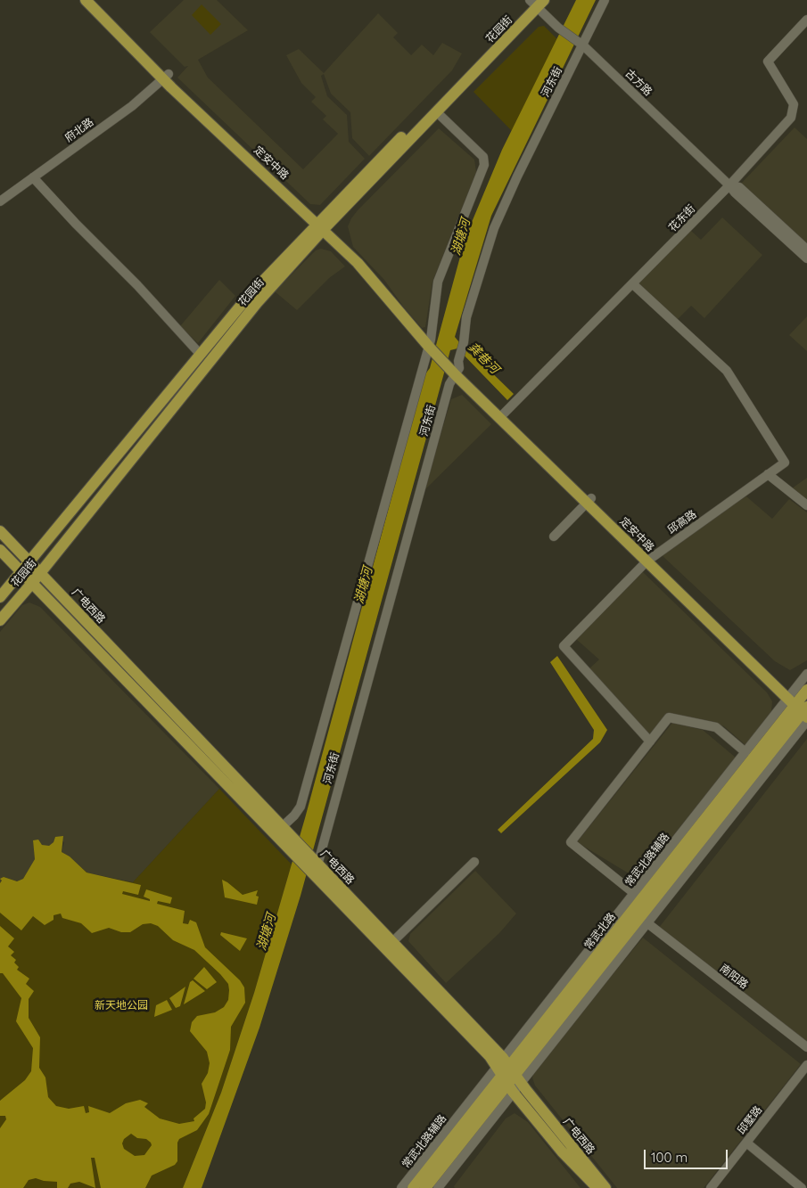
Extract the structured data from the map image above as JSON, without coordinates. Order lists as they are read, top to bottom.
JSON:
{
  "streets": {
    "main road": [
      "花园街",
      "定安中路",
      "广电西路",
      "常武北路"
    ],
    "street": [
      "河东街",
      "古方路",
      "府北路",
      "花东街",
      "邱高路",
      "常武北路辅路",
      "南阳路",
      "邱墅路"
    ]
  },
  "crossings": [
    ["花园街", "古方路"],
    ["花园街", "定安中路"],
    ["花园街", "广电西路"],
    ["河东街", "古方路"],
    ["河东街", "定安中路"],
    ["河东街", "广电西路"],
    ["古方路", "花东街"],
    ["府北路", "定安中路"],
    ["定安中路", "花东街"],
    ["定安中路", "邱高路"],
    ["定安中路", "常武北路辅路"],
    ["定安中路", "常武北路"],
    ["花东街", "邱高路"],
    ["广电西路", "常武北路辅路"],
    ["广电西路", "常武北路"],
    ["常武北路辅路", "常武北路"],
    ["常武北路辅路", "南阳路"]
  ],
  "water": ["湖塘河", "龚巷河"],
  "parks": ["新天地公园"],
  "scale_bar": "100 m"
}
